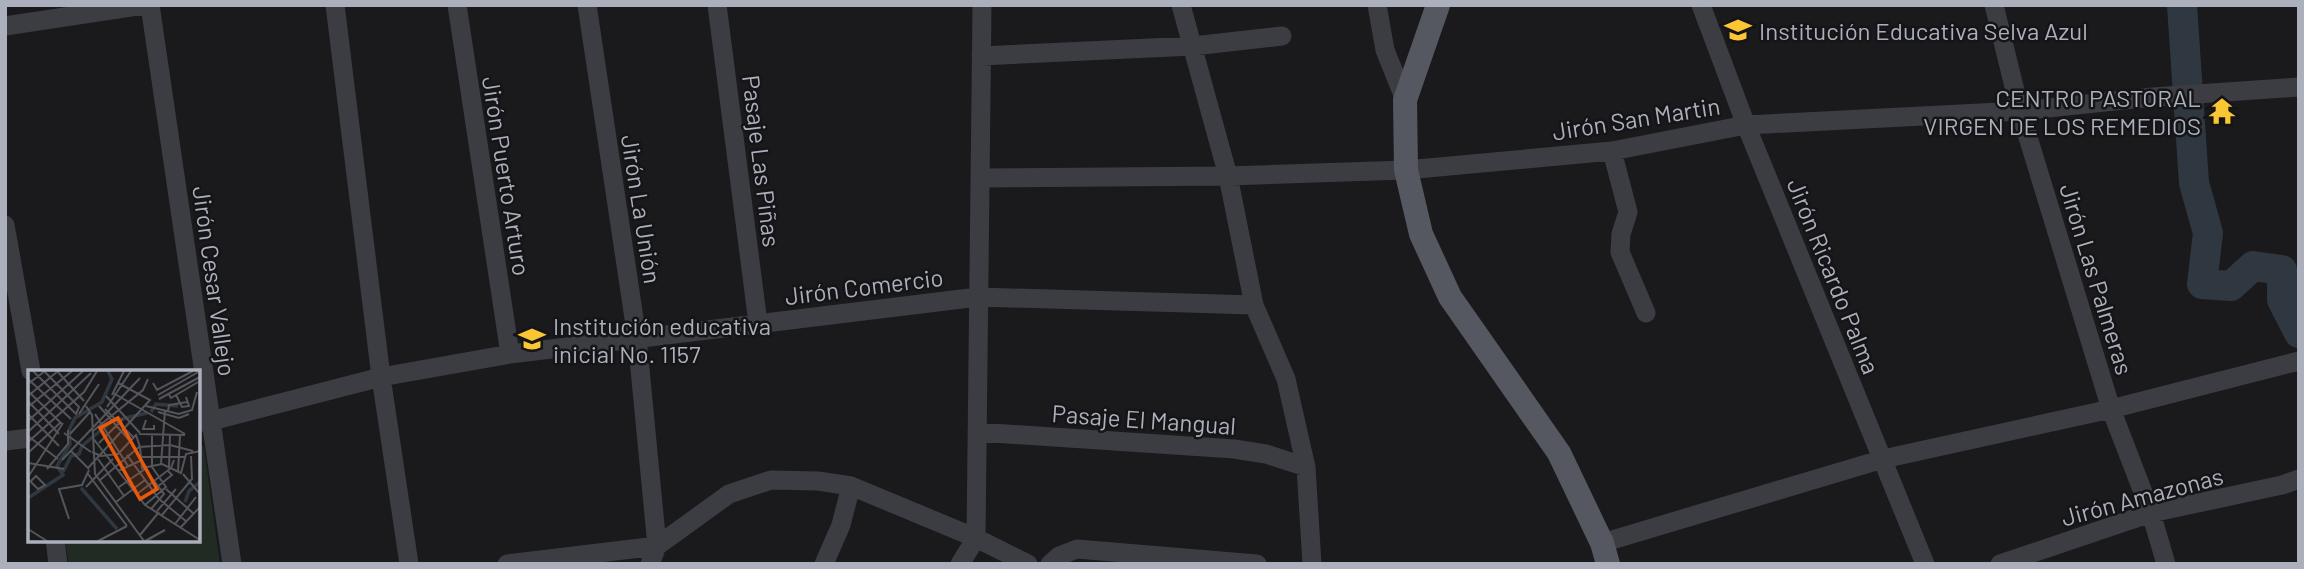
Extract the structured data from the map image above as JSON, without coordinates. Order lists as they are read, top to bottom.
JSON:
{
  "streets": {
    "street": [
      "Jirón San Martin",
      "Pasaje Las Piñas",
      "Jirón Puerto Arturo",
      "Jirón La Unión",
      "Jirón Ricardo Palma",
      "Jirón Las Palmeras",
      "Jirón Cesar Vallejo",
      "Jirón Comercio",
      "Pasaje El Mangual",
      "Jirón Amazonas"
    ]
  },
  "crossings": [
    ["Jirón San Martin", "Jirón Ricardo Palma"],
    ["Jirón San Martin", "Jirón Las Palmeras"],
    ["Pasaje Las Piñas", "Jirón Comercio"],
    ["Jirón Puerto Arturo", "Jirón Comercio"],
    ["Jirón La Unión", "Jirón Comercio"],
    ["Jirón Las Palmeras", "Jirón Amazonas"],
    ["Jirón Cesar Vallejo", "Jirón Comercio"]
  ],
  "places": {
    "school or university": ["Institución Educativa Selva Azul", "Institución educativa inicial No. 1157"],
    "temple": ["CENTRO PASTORAL VIRGEN DE LOS REMEDIOS"]
  }
}
